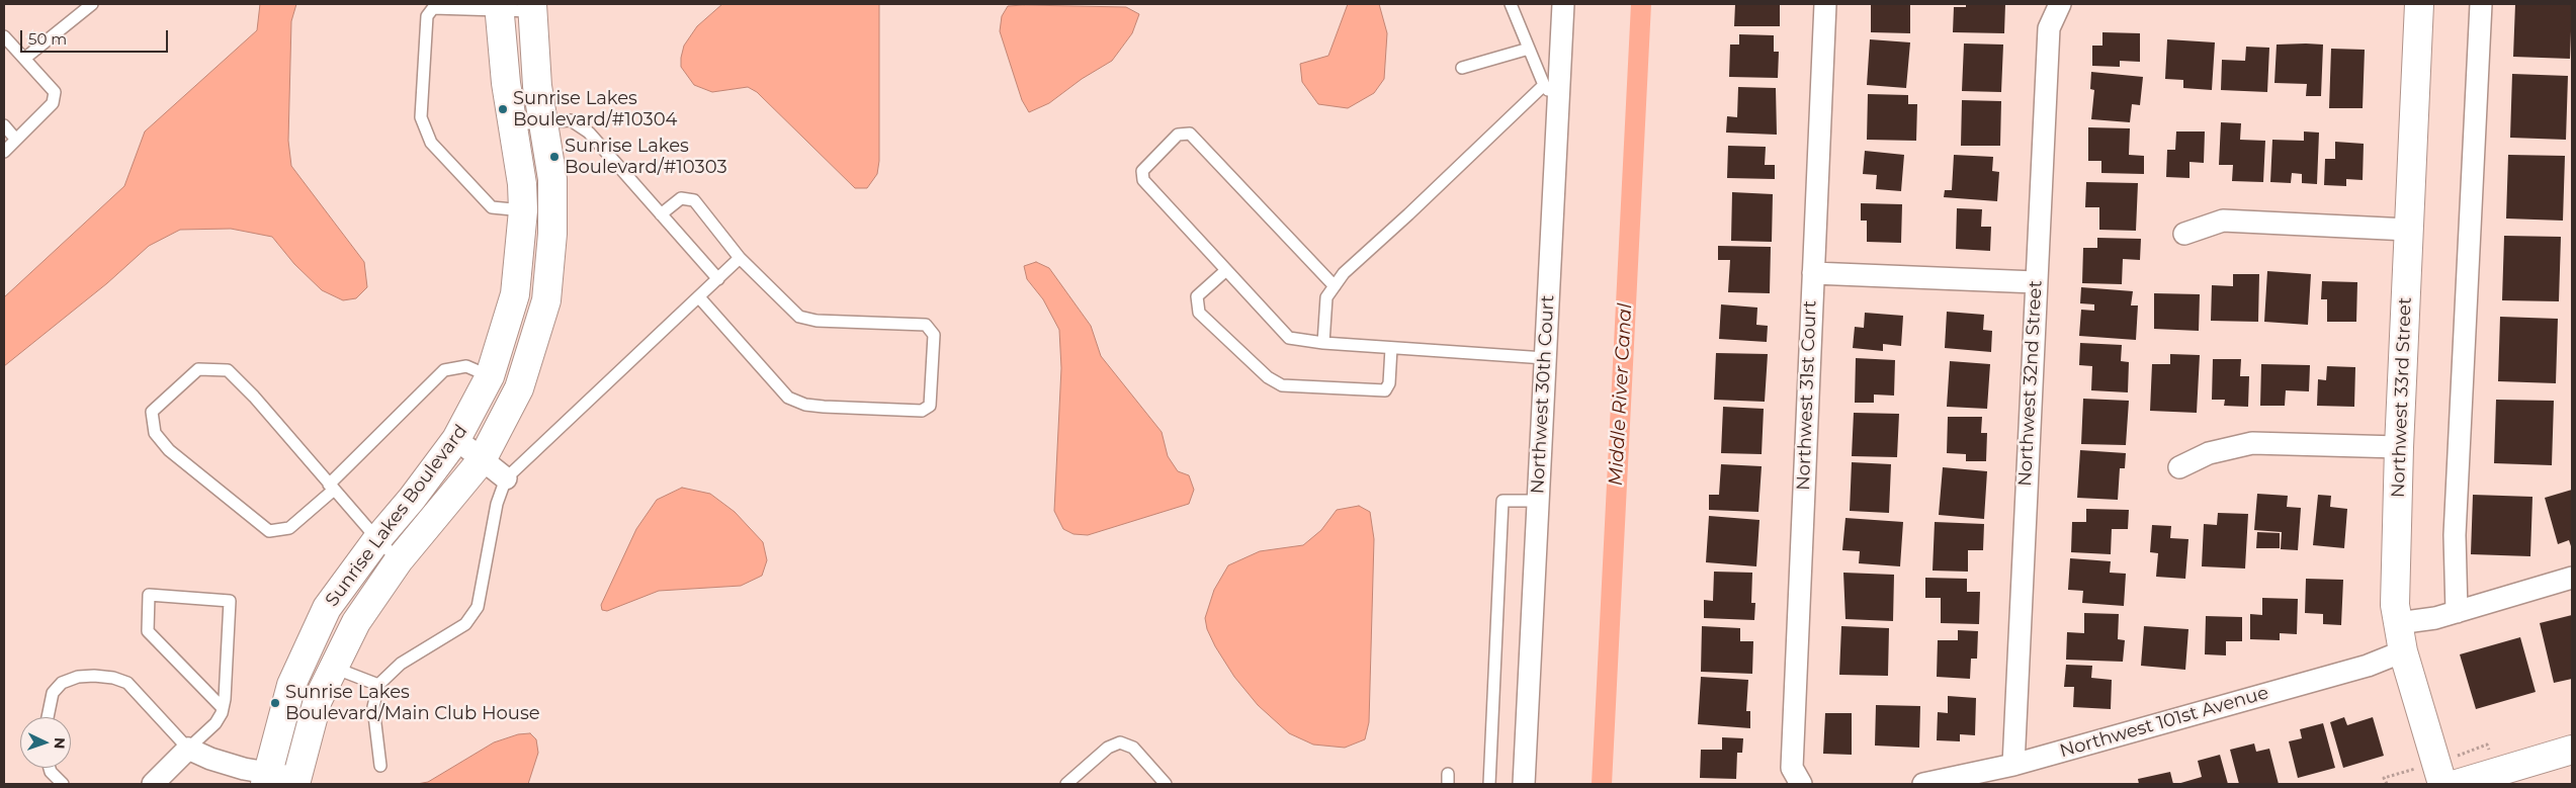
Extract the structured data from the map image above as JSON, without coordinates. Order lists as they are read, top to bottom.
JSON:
{
  "streets": {
    "street": [
      "Northwest 32nd Street",
      "Northwest 30th Court",
      "Northwest 31st Court",
      "Northwest 33rd Street",
      "Sunrise Lakes Boulevard",
      "Northwest 101st Avenue"
    ]
  },
  "crossings": [
    ["Northwest 32nd Street", "Northwest 101st Avenue"],
    ["Northwest 33rd Street", "Northwest 101st Avenue"]
  ],
  "water": ["Middle River Canal"],
  "places": ["Sunrise Lakes Boulevard/#10304", "Sunrise Lakes Boulevard/#10303", "Sunrise Lakes Boulevard/Main Club House"],
  "scale_bar": "50 m",
  "north": "right"
}
